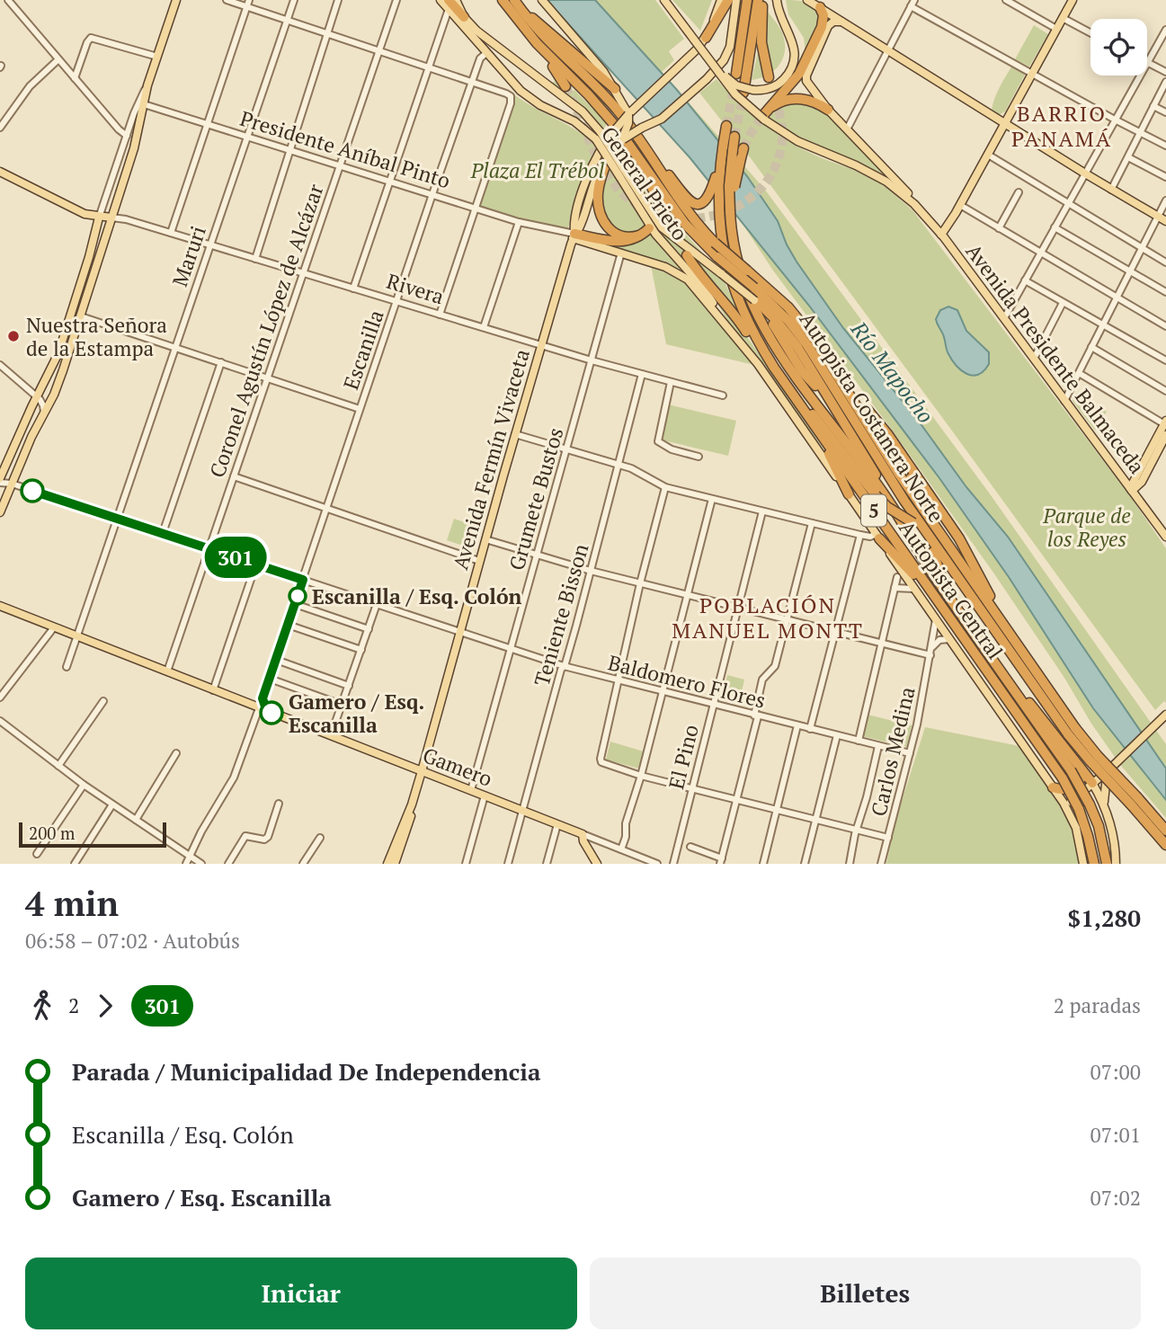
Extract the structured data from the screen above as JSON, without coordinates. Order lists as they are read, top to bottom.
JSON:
{
  "streets": {
    "highway": ["Autopista Costanera Norte", "5", "Autopista Central"],
    "main road": [
      "Presidente Aníbal Pinto",
      "General Prieto",
      "Rivera",
      "Avenida Presidente Balmaceda",
      "Avenida Fermín Vivaceta",
      "Gamero"
    ],
    "street": [
      "Maruri",
      "Coronel Agustín López de Alcázar",
      "Escanilla",
      "Grumete Bustos",
      "Teniente Bisson",
      "Baldomero Flores",
      "Carlos Medina",
      "El Pino"
    ]
  },
  "crossings": [
    ["Presidente Aníbal Pinto", "General Prieto"],
    ["Presidente Aníbal Pinto", "Maruri"],
    ["Presidente Aníbal Pinto", "Coronel Agustín López de Alcázar"],
    ["Presidente Aníbal Pinto", "Escanilla"],
    ["Presidente Aníbal Pinto", "Avenida Fermín Vivaceta"],
    ["Presidente Aníbal Pinto", "Grumete Bustos"],
    ["General Prieto", "Escanilla"],
    ["Maruri", "Rivera"],
    ["Maruri", "Baldomero Flores"],
    ["Maruri", "Gamero"],
    ["Rivera", "Coronel Agustín López de Alcázar"],
    ["Rivera", "Escanilla"],
    ["Rivera", "Avenida Fermín Vivaceta"],
    ["Rivera", "Grumete Bustos"],
    ["Rivera", "Teniente Bisson"],
    ["Coronel Agustín López de Alcázar", "Baldomero Flores"],
    ["Coronel Agustín López de Alcázar", "Gamero"],
    ["Escanilla", "Baldomero Flores"],
    ["Escanilla", "Gamero"],
    ["Avenida Fermín Vivaceta", "Baldomero Flores"],
    ["Avenida Fermín Vivaceta", "Gamero"],
    ["Grumete Bustos", "Baldomero Flores"],
    ["Grumete Bustos", "Gamero"],
    ["Teniente Bisson", "Baldomero Flores"],
    ["Teniente Bisson", "Gamero"],
    ["Baldomero Flores", "Carlos Medina"],
    ["Baldomero Flores", "El Pino"]
  ],
  "districts": ["BARRIO PANAMÁ", "POBLACIÓN MANUEL MONTT"],
  "water": ["Río Mapocho"],
  "parks": ["Plaza El Trébol", "Parque de los Reyes"],
  "places": ["Nuestra Señora de la Estampa", "Escanilla / Esq. Colón", "Gamero / Esq. Escanilla"],
  "lines": ["bus line 301"],
  "scale_bar": "200 m",
  "page": {
    "on_map": "301",
    "scale": "200 m",
    "heading": ["4 min", "06:58 – 07:02 · Autobús", "$1,280"],
    "legs": ["2", "301", "2 paradas"],
    "list": [
      {
        "name": "Parada / Municipalidad De Independencia",
        "value": "07:00"
      },
      {
        "name": "Escanilla / Esq. Colón",
        "value": "07:01"
      },
      {
        "name": "Gamero / Esq. Escanilla",
        "value": "07:02"
      }
    ],
    "buttons": ["Iniciar", "Billetes"]
  }
}
